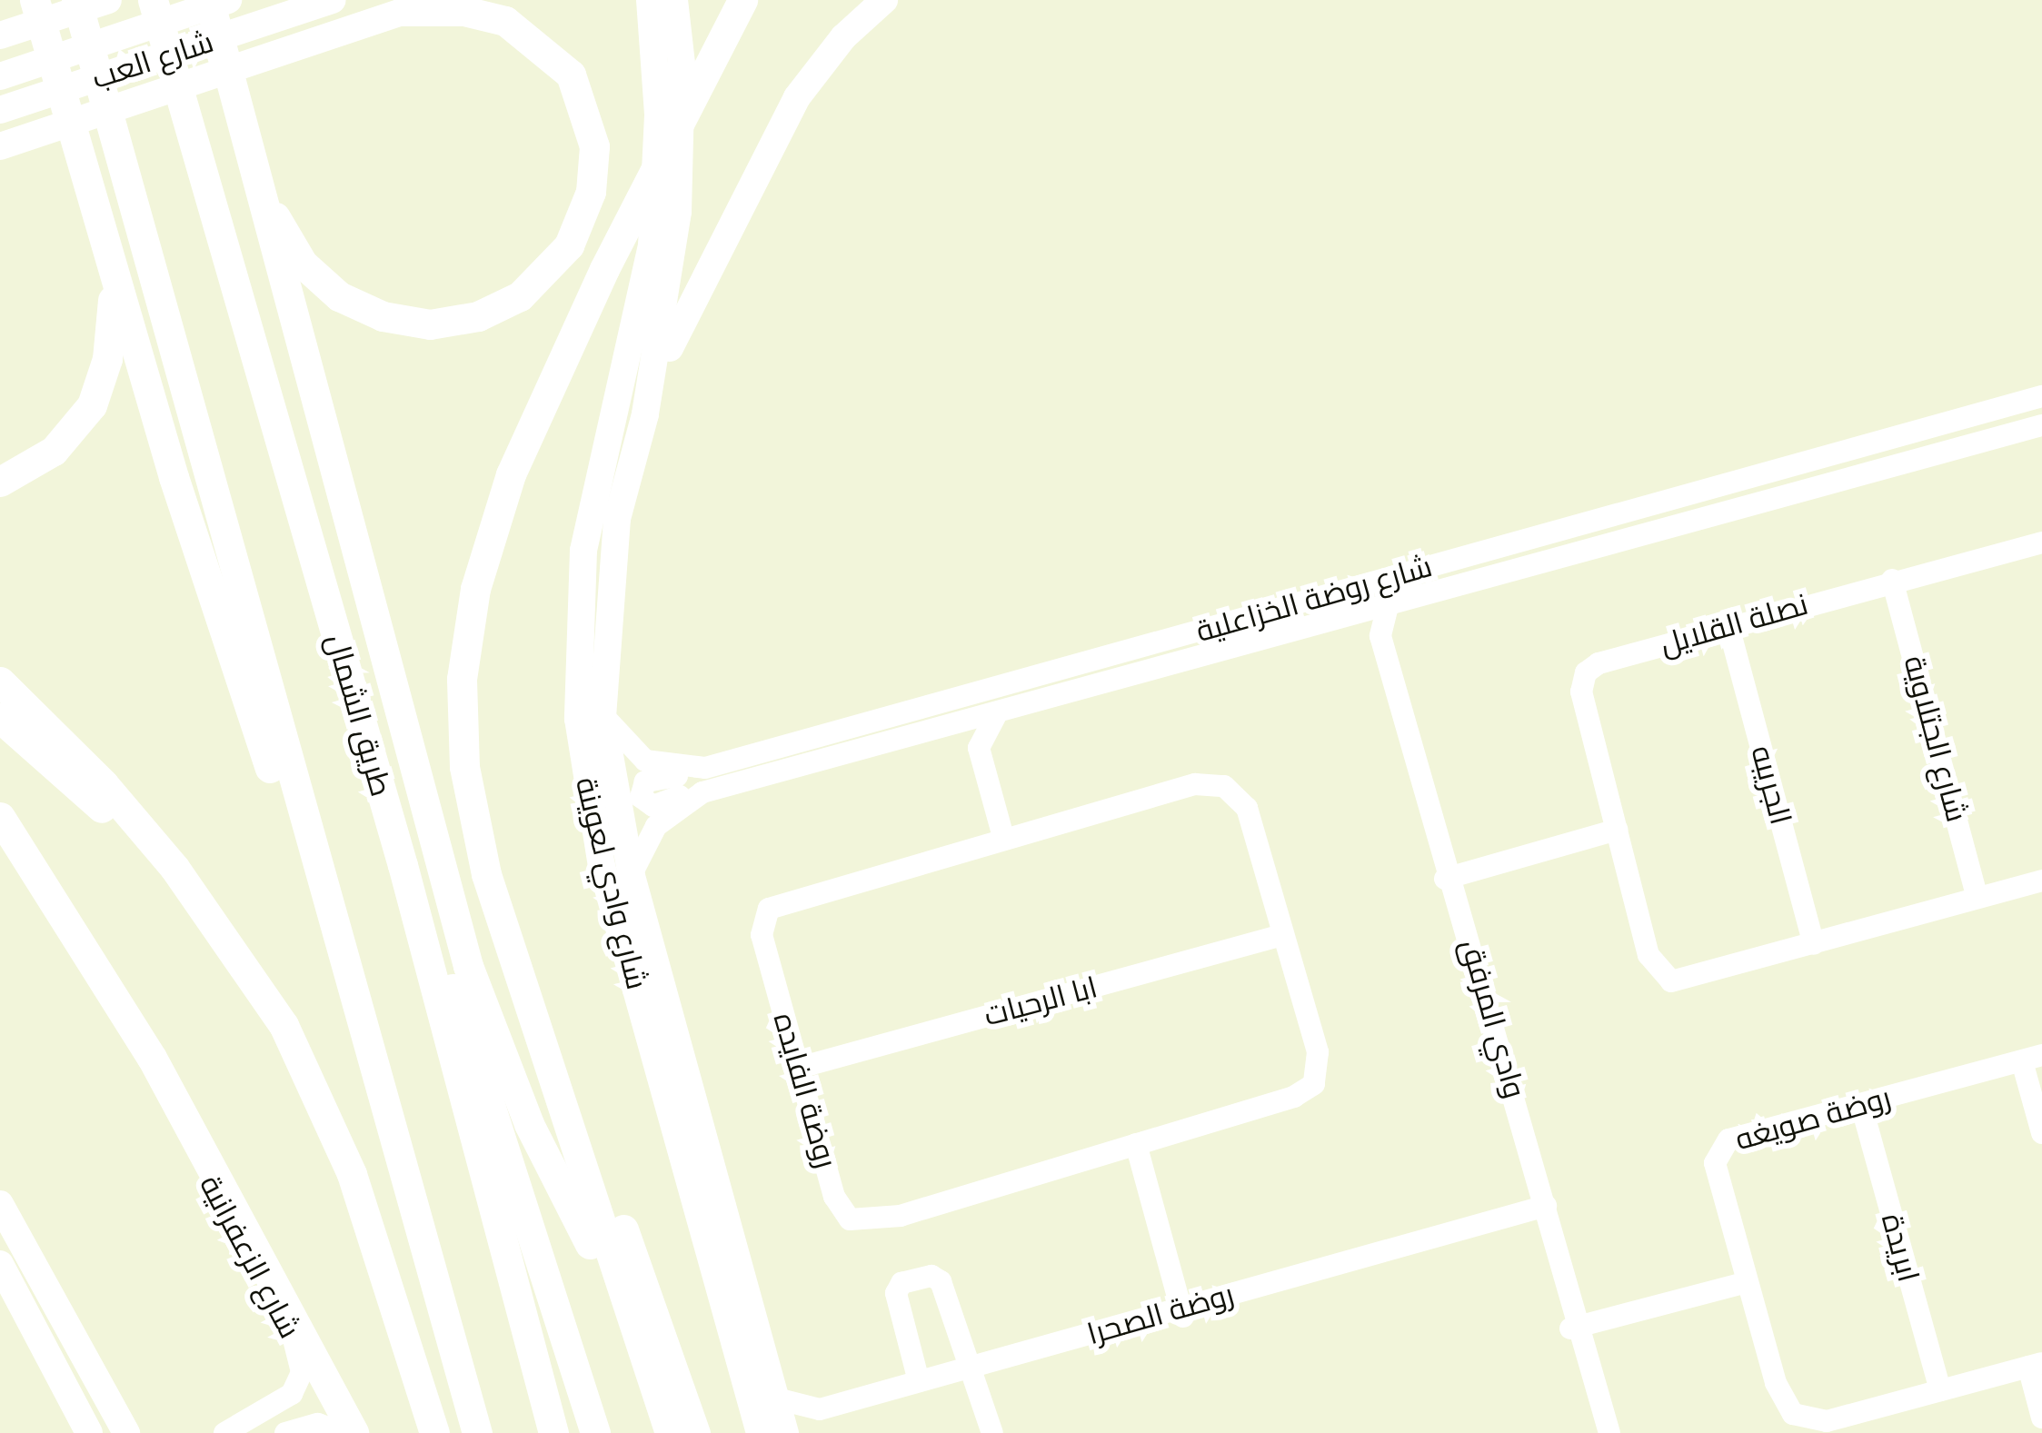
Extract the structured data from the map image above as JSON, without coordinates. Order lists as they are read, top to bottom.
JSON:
{
  "streets": {
    "highway": ["طريق الشمال"],
    "main road": ["شارع العب", "شارع وادي لعوينة"],
    "street": [
      "شارع روضة الخزاعلية",
      "نصلة القلايل",
      "شارع الجتلاوية",
      "الجريبه",
      "ابا الرحيات",
      "وادي المرفق",
      "روضة الفايده",
      "روضة صويغه",
      "ابريدة",
      "شارع الزعفرانية",
      "روضة الصحرا"
    ]
  },
  "crossings": [
    ["شارع روضة الخزاعلية", "شارع وادي لعوينة"],
    ["شارع روضة الخزاعلية", "وادي المرفق"],
    ["نصلة القلايل", "شارع الجتلاوية"],
    ["نصلة القلايل", "الجريبه"],
    ["شارع وادي لعوينة", "روضة الصحرا"],
    ["ابا الرحيات", "روضة الفايده"],
    ["وادي المرفق", "روضة الصحرا"],
    ["روضة صويغه", "ابريدة"]
  ]
}
